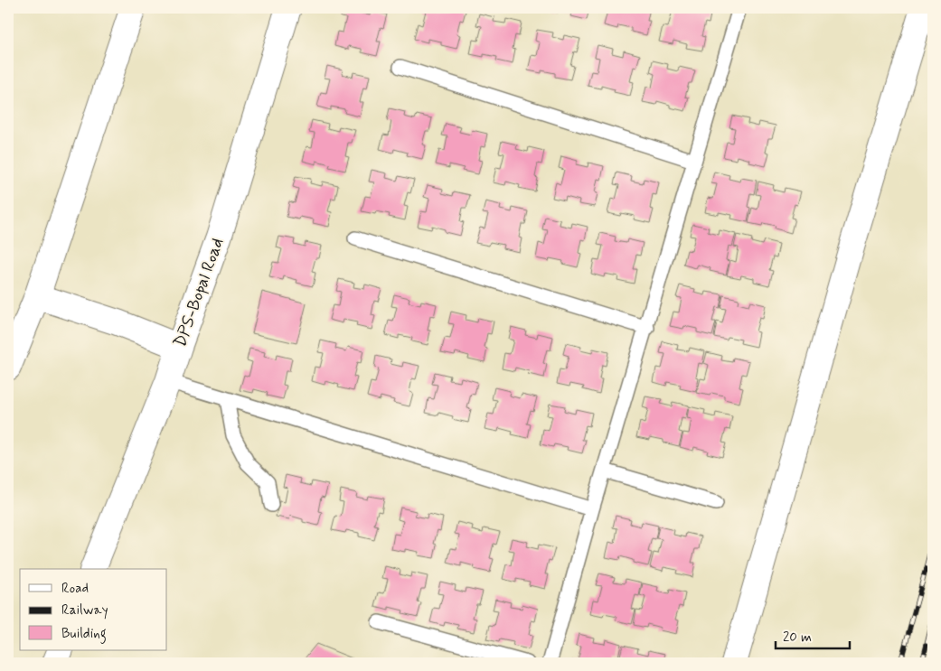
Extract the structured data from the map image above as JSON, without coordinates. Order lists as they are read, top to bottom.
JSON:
{
  "streets": {
    "street": ["DPS-Bopal Road"]
  },
  "legend": ["Road", "Railway", "Building"],
  "scale_bar": "20 m"
}
